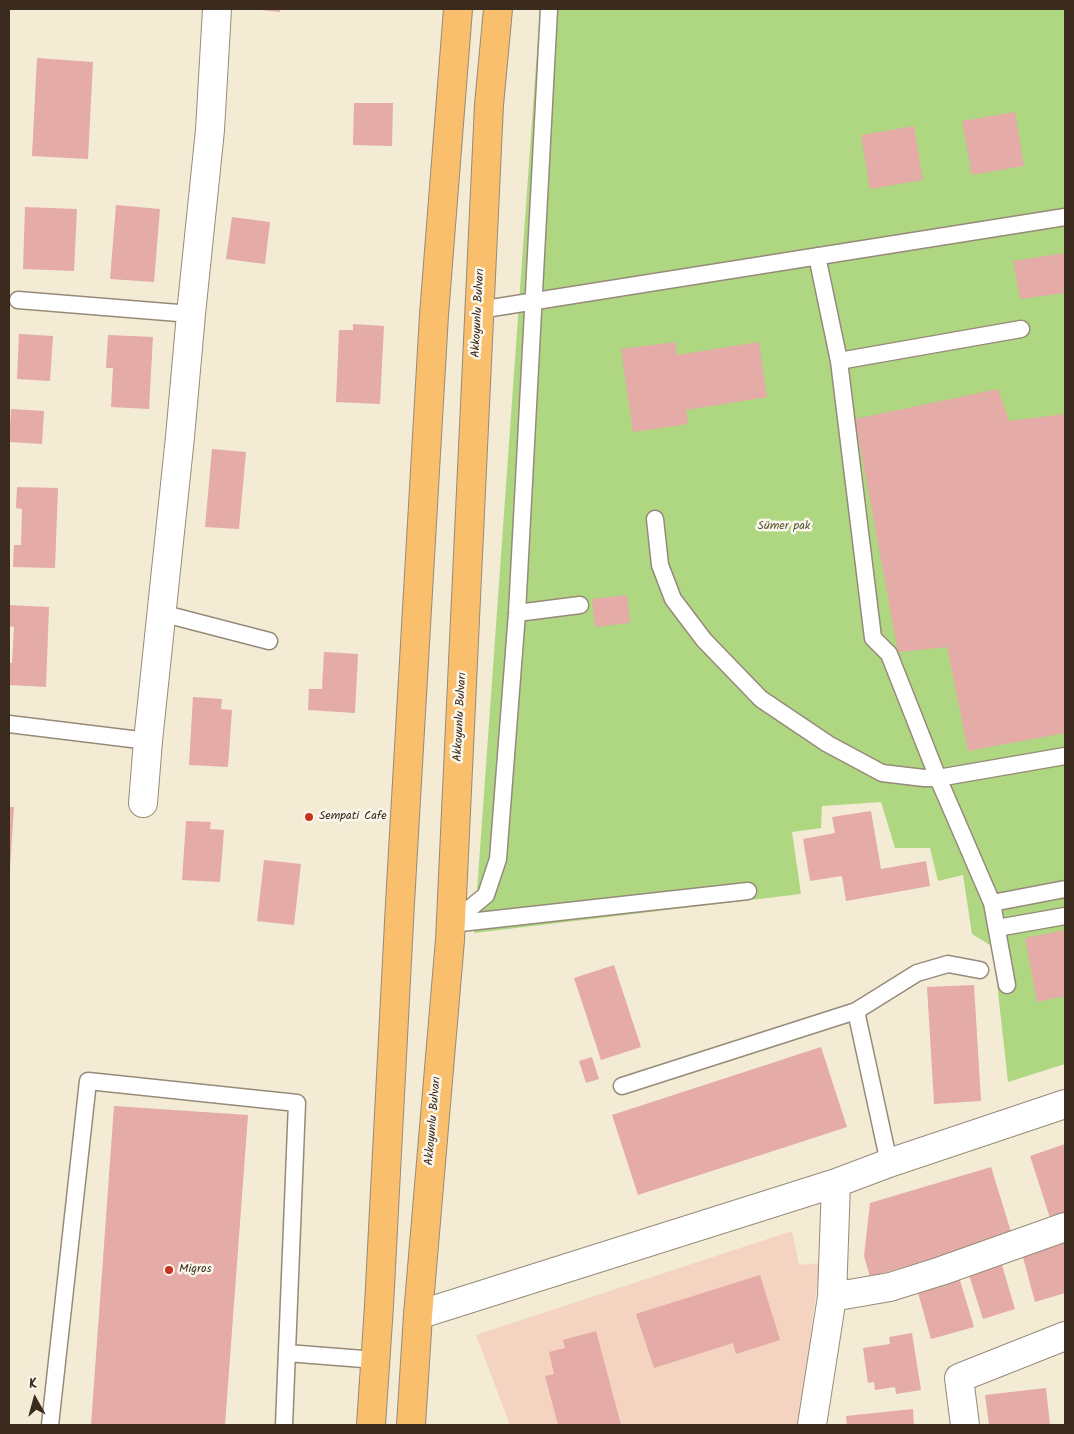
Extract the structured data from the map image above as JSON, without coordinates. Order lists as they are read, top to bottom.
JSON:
{
  "streets": {
    "main road": ["Akkoyunlu Bulvarı"]
  },
  "parks": ["Sümer pak"],
  "places": ["Sempati Cafe", "Migros"],
  "north": "top"
}
